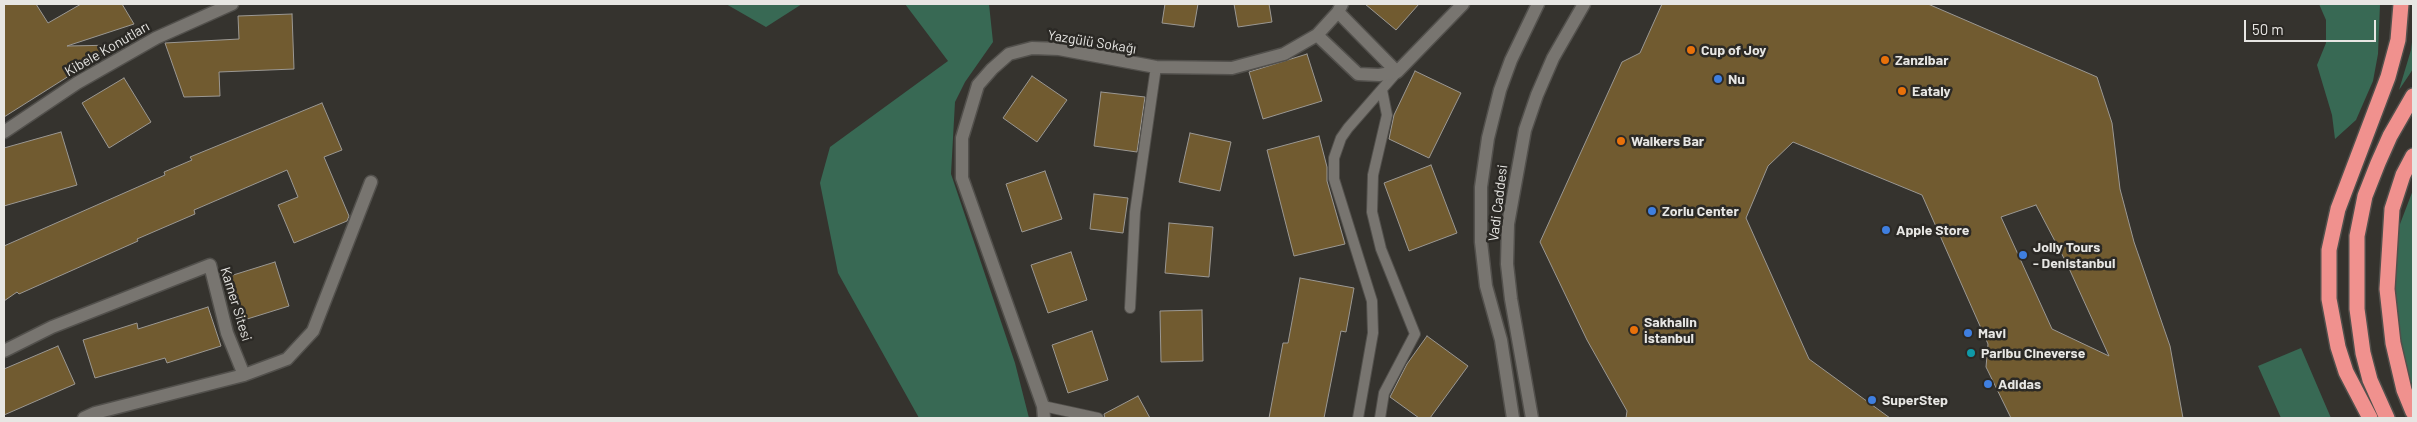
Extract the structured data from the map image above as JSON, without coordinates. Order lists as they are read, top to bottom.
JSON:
{
  "streets": {
    "street": [
      "Yazgülü Sokağı",
      "Kibele Konutları",
      "Vadi Caddesi",
      "Kamer Sitesi"
    ]
  },
  "places": [
    "Cup of Joy",
    "Zanzibar",
    "Nu",
    "Eataly",
    "Walkers Bar",
    "Zorlu Center",
    "Apple Store",
    "Jolly Tours - Denistanbul",
    "Sakhalin İstanbul",
    "Mavi",
    "Paribu Cineverse",
    "Adidas",
    "SuperStep"
  ],
  "scale_bar": "50 m"
}
